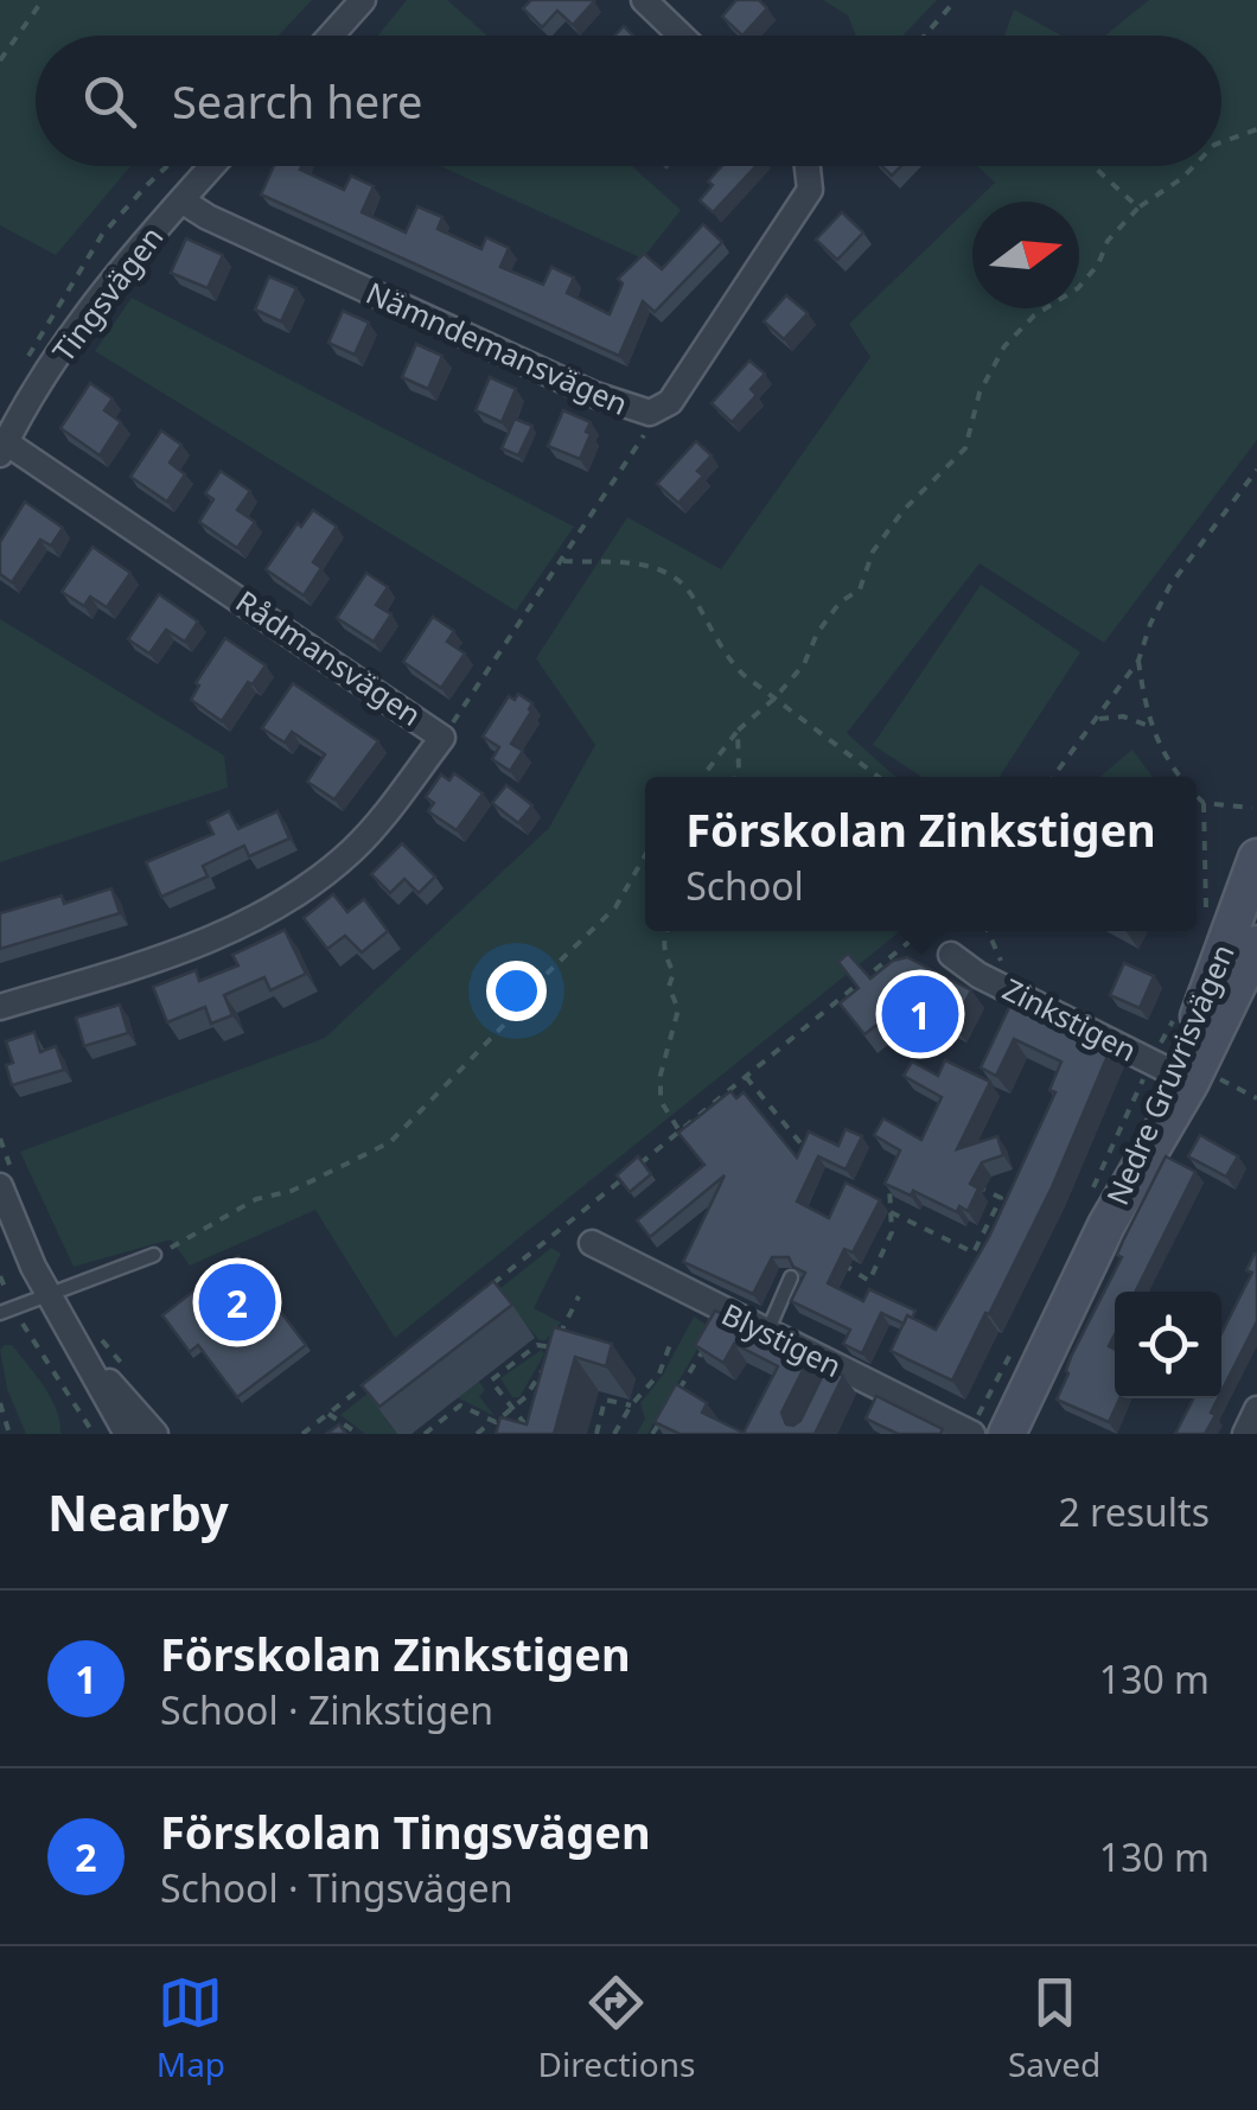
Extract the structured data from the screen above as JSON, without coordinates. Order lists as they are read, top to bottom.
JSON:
{
  "streets": {
    "street": [
      "Tingsvägen",
      "Nämndemansvägen",
      "Rådmansvägen",
      "Zinkstigen",
      "Nedre Gruvrisvägen",
      "Blystigen"
    ]
  },
  "crossings": [
    ["Tingsvägen", "Nämndemansvägen"],
    ["Tingsvägen", "Rådmansvägen"],
    ["Zinkstigen", "Nedre Gruvrisvägen"]
  ],
  "north": "right",
  "page": {
    "search": "Search here",
    "popup": ["Förskolan Zinkstigen", "School"],
    "pins": ["1", "2"],
    "heading": ["Nearby", "2 results"],
    "list": [
      {
        "mark": "1",
        "name": "Förskolan Zinkstigen",
        "note": "School · Zinkstigen",
        "value": "130 m"
      },
      {
        "mark": "2",
        "name": "Förskolan Tingsvägen",
        "note": "School · Tingsvägen",
        "value": "130 m"
      }
    ],
    "nav": ["Map", "Directions", "Saved"]
  }
}
